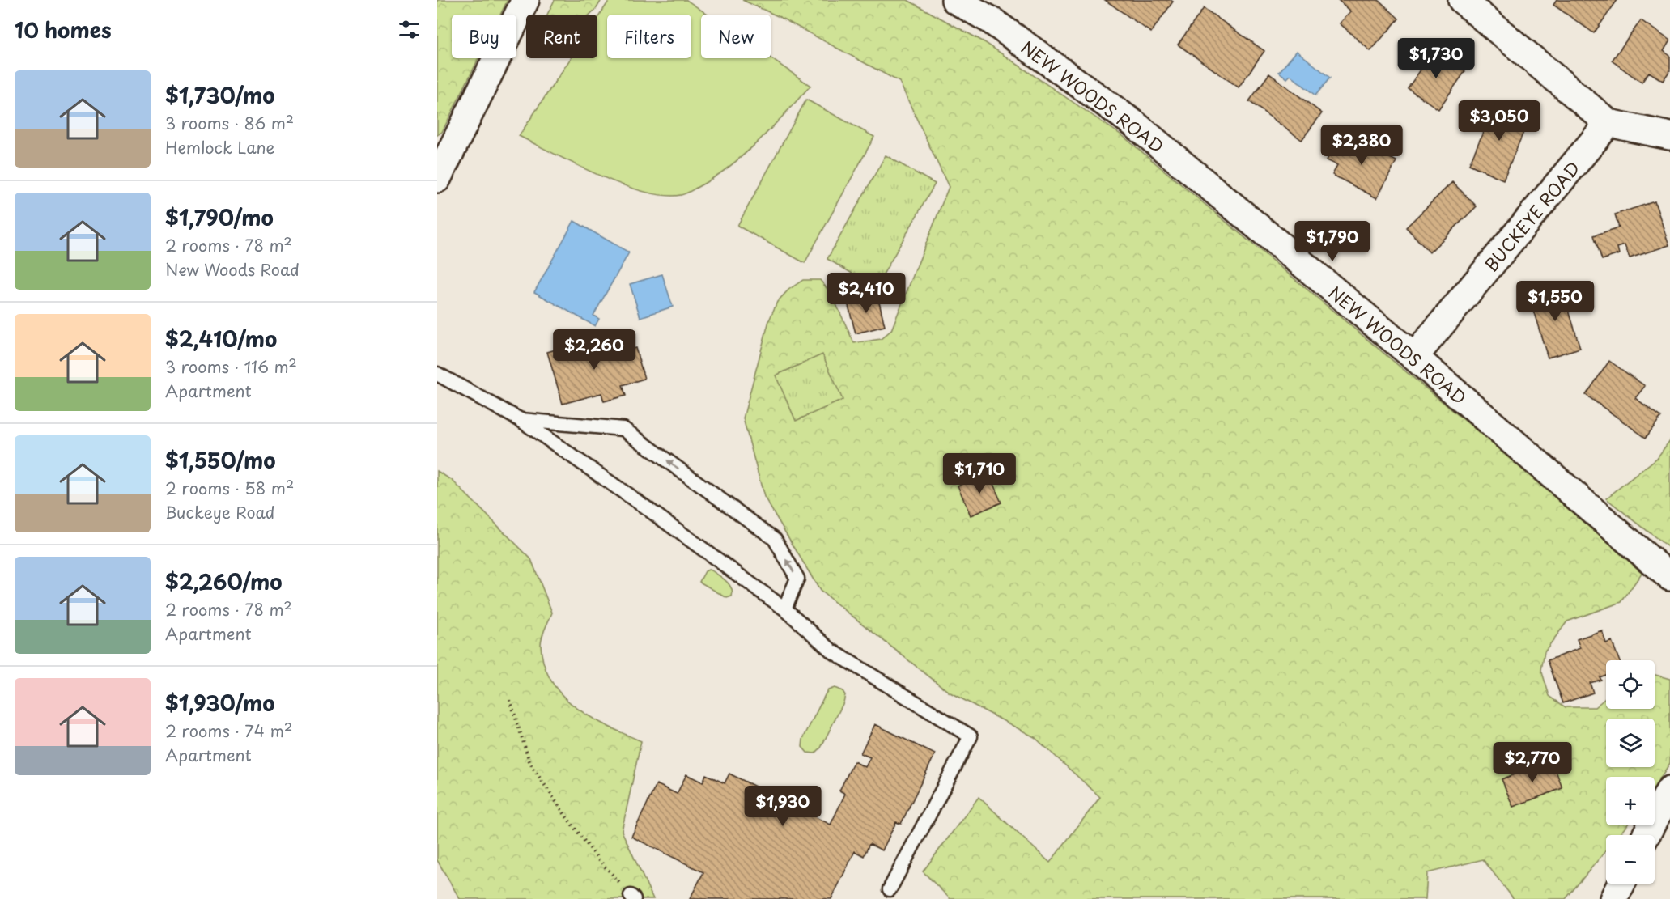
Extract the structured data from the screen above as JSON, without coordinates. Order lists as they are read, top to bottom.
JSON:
{
  "streets": {
    "street": ["NEW WOODS ROAD", "BUCKEYE ROAD"]
  },
  "crossings": [
    ["NEW WOODS ROAD", "BUCKEYE ROAD"]
  ],
  "page": {
    "heading": "10 homes",
    "chip": [
      "Buy",
      "Rent",
      "Filters",
      "New"
    ],
    "price": [
      "$1,730",
      "$3,050",
      "$2,380",
      "$1,790",
      "$2,410",
      "$1,550",
      "$2,260",
      "$1,710",
      "$2,770",
      "$1,930"
    ],
    "list": [
      {
        "name": "$1,730/mo",
        "note": "3 rooms · 86 m² · Hemlock Lane"
      },
      {
        "name": "$1,790/mo",
        "note": "2 rooms · 78 m² · New Woods Road"
      },
      {
        "name": "$2,410/mo",
        "note": "3 rooms · 116 m² · Apartment"
      },
      {
        "name": "$1,550/mo",
        "note": "2 rooms · 58 m² · Buckeye Road"
      },
      {
        "name": "$2,260/mo",
        "note": "2 rooms · 78 m² · Apartment"
      },
      {
        "name": "$1,930/mo",
        "note": "2 rooms · 74 m² · Apartment"
      }
    ],
    "map_buttons": ["+", "−"]
  }
}
